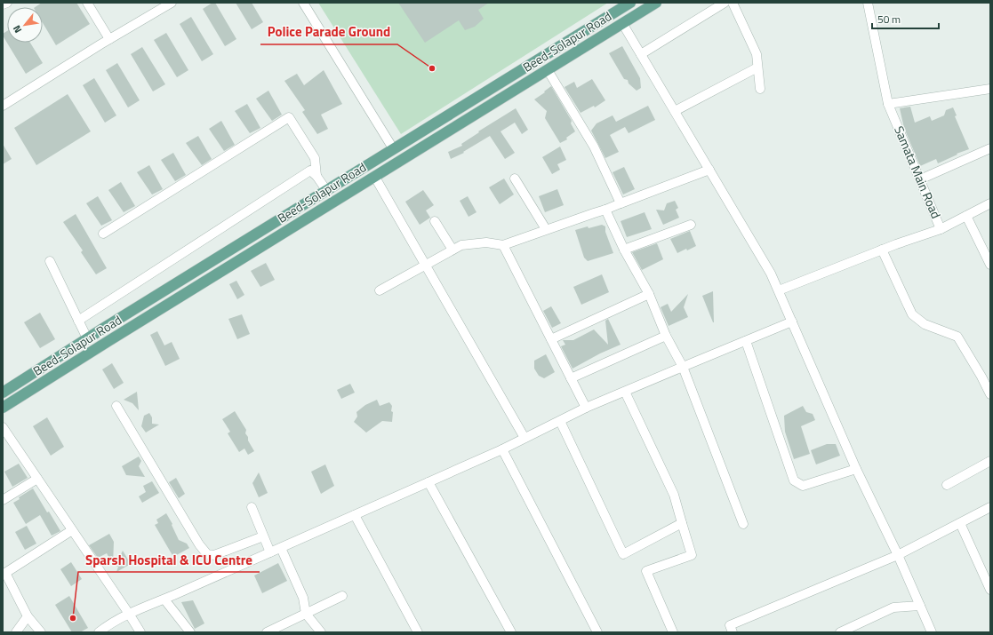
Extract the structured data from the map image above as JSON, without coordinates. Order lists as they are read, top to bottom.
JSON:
{
  "streets": {
    "main road": ["Beed-Solapur Road"],
    "street": ["Samata Main Road"]
  },
  "places": ["Police Parade Ground", "Sparsh Hospital & ICU Centre"],
  "scale_bar": "50 m",
  "north": "bottom left"
}
